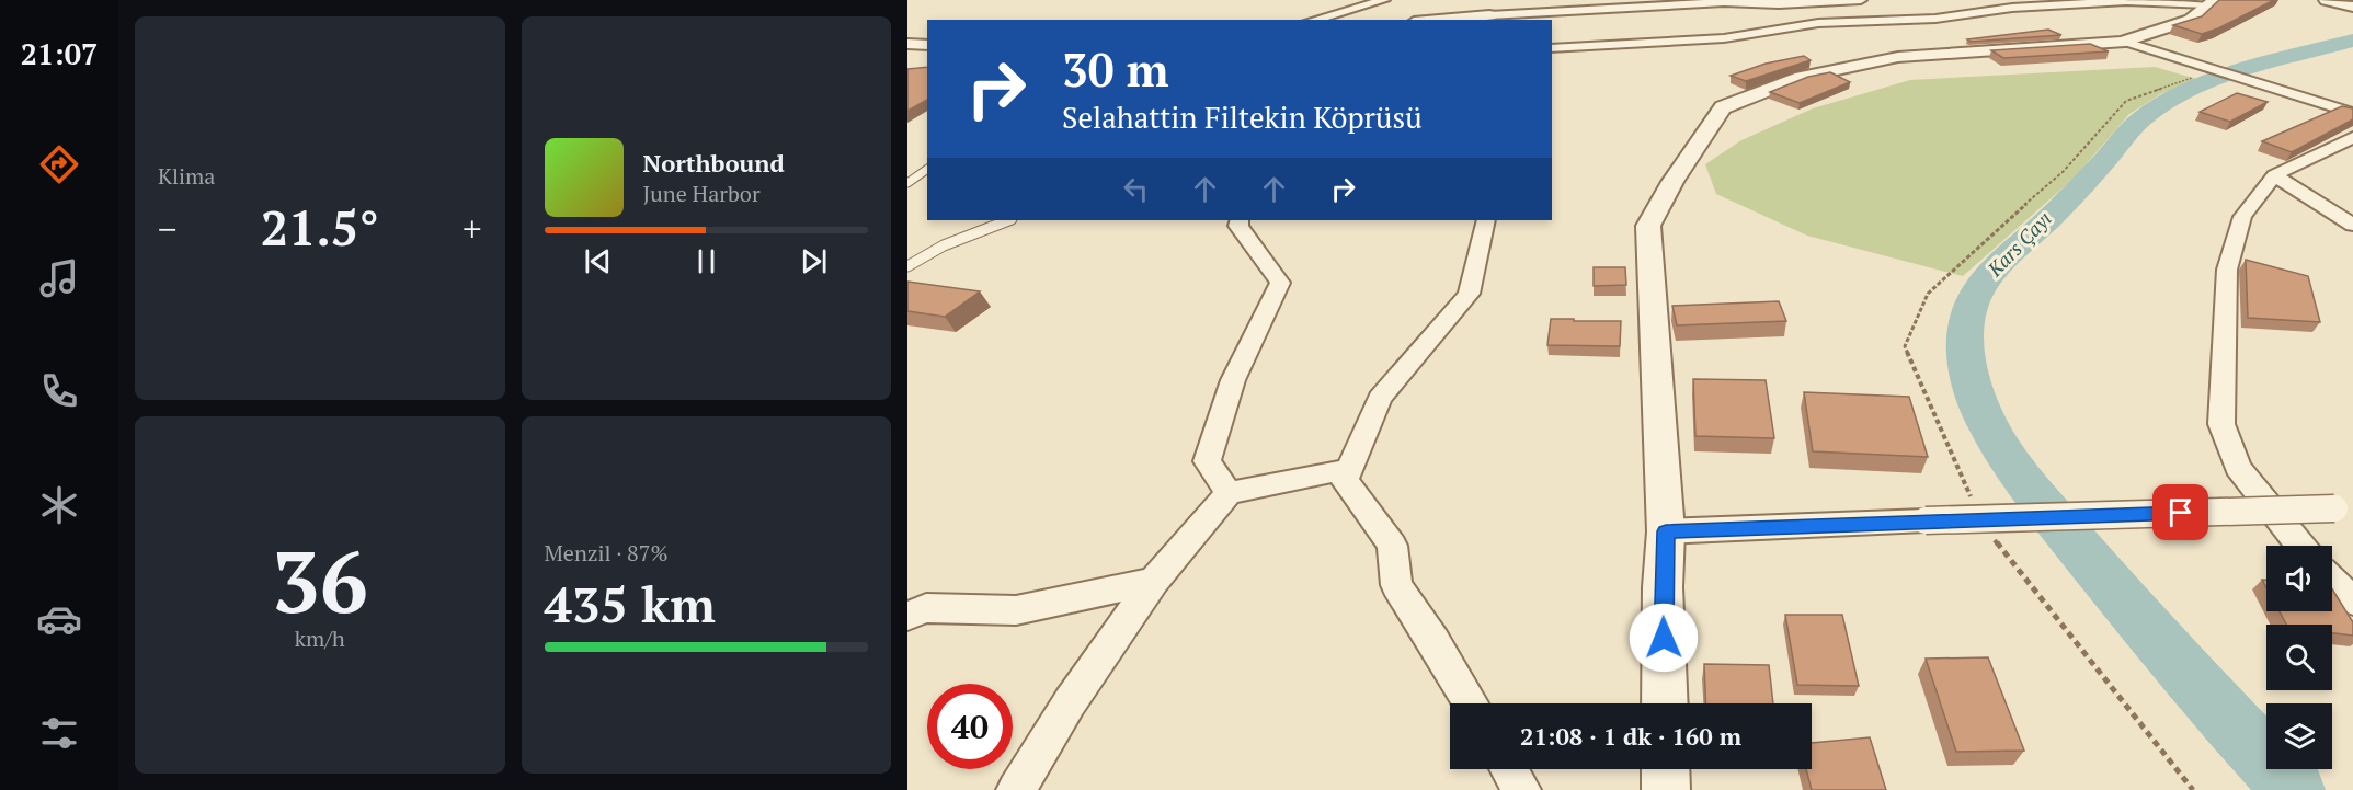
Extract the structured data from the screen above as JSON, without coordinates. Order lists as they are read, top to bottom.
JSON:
{
  "water": ["Kars Çayı"],
  "page": {
    "tabs": "21:07",
    "tile": [
      "Klima",
      ["36", "km/h"],
      ["Menzil · 87%", "435 km"]
    ],
    "turn": ["30 m", "Selahattin Filtekin Köprüsü"],
    "song": ["Northbound", "June Harbor"],
    "heat": ["−", "21.5°", "+"],
    "limit": "40",
    "trip": "21:08 · 1 dk · 160 m"
  }
}
